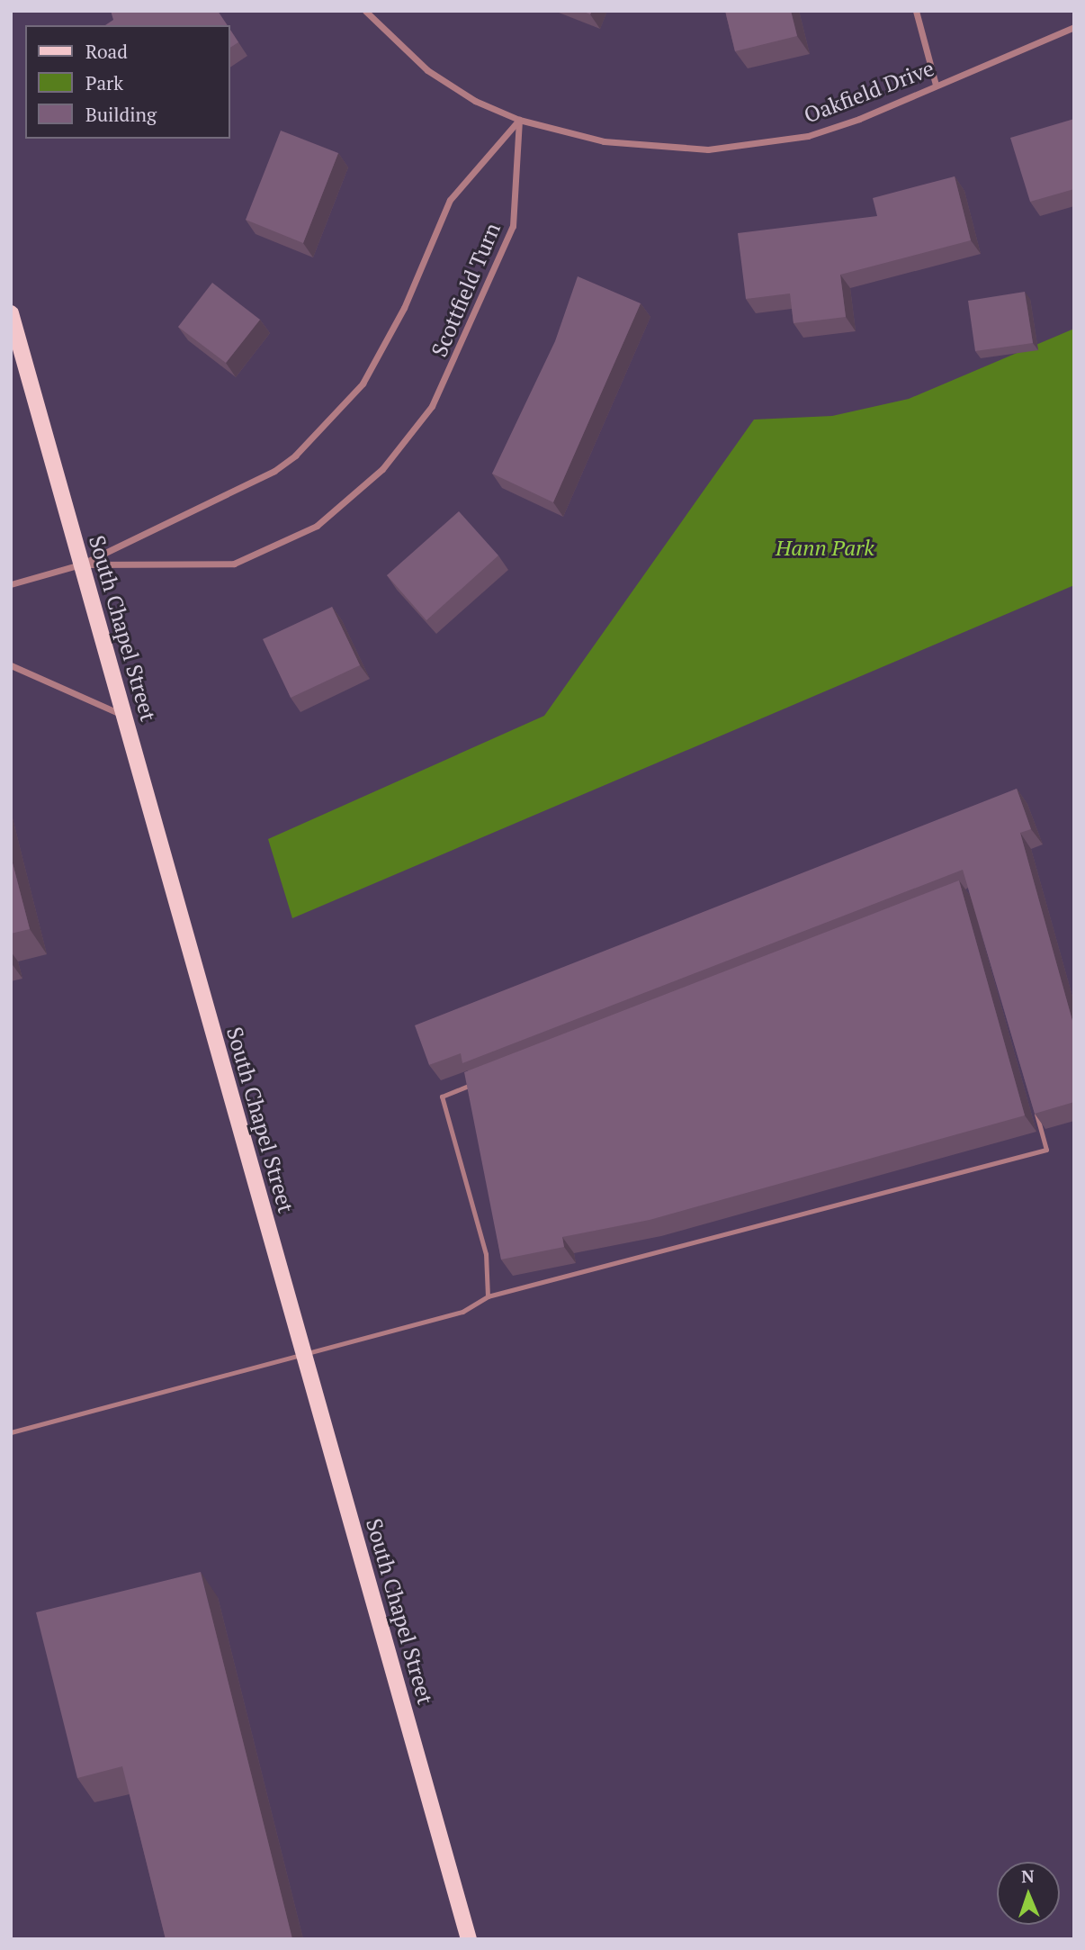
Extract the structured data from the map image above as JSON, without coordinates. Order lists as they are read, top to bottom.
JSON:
{
  "streets": {
    "main road": ["South Chapel Street"],
    "street": ["Oakfield Drive", "Scottfield Turn"]
  },
  "crossings": [
    ["Oakfield Drive", "Scottfield Turn"],
    ["Scottfield Turn", "South Chapel Street"]
  ],
  "parks": ["Hann Park"],
  "legend": ["Road", "Park", "Building"],
  "north": "top"
}
